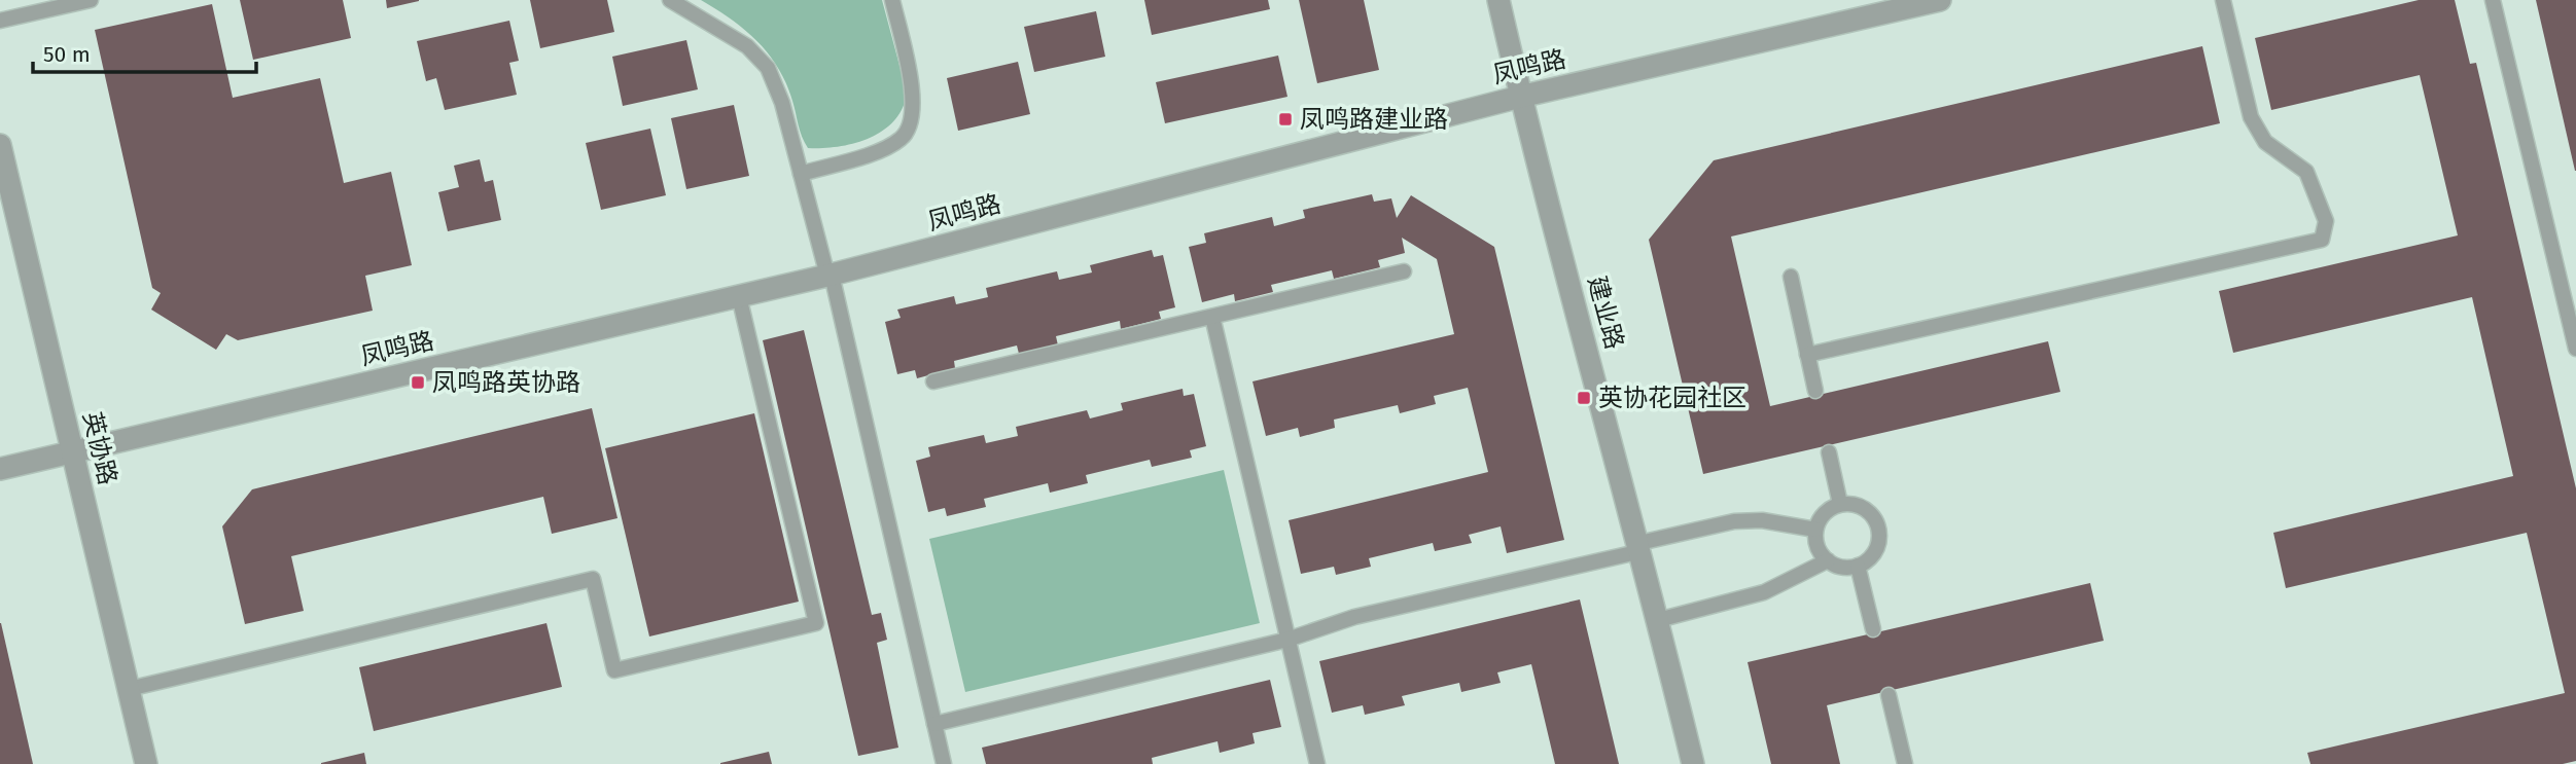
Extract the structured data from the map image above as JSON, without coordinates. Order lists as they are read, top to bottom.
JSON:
{
  "streets": {
    "street": ["凤鸣路", "建业路", "英协路"]
  },
  "crossings": [
    ["凤鸣路", "建业路"],
    ["凤鸣路", "英协路"]
  ],
  "places": {
    "transit": ["凤鸣路建业路", "凤鸣路英协路", "英协花园社区"]
  },
  "scale_bar": "50 m"
}
